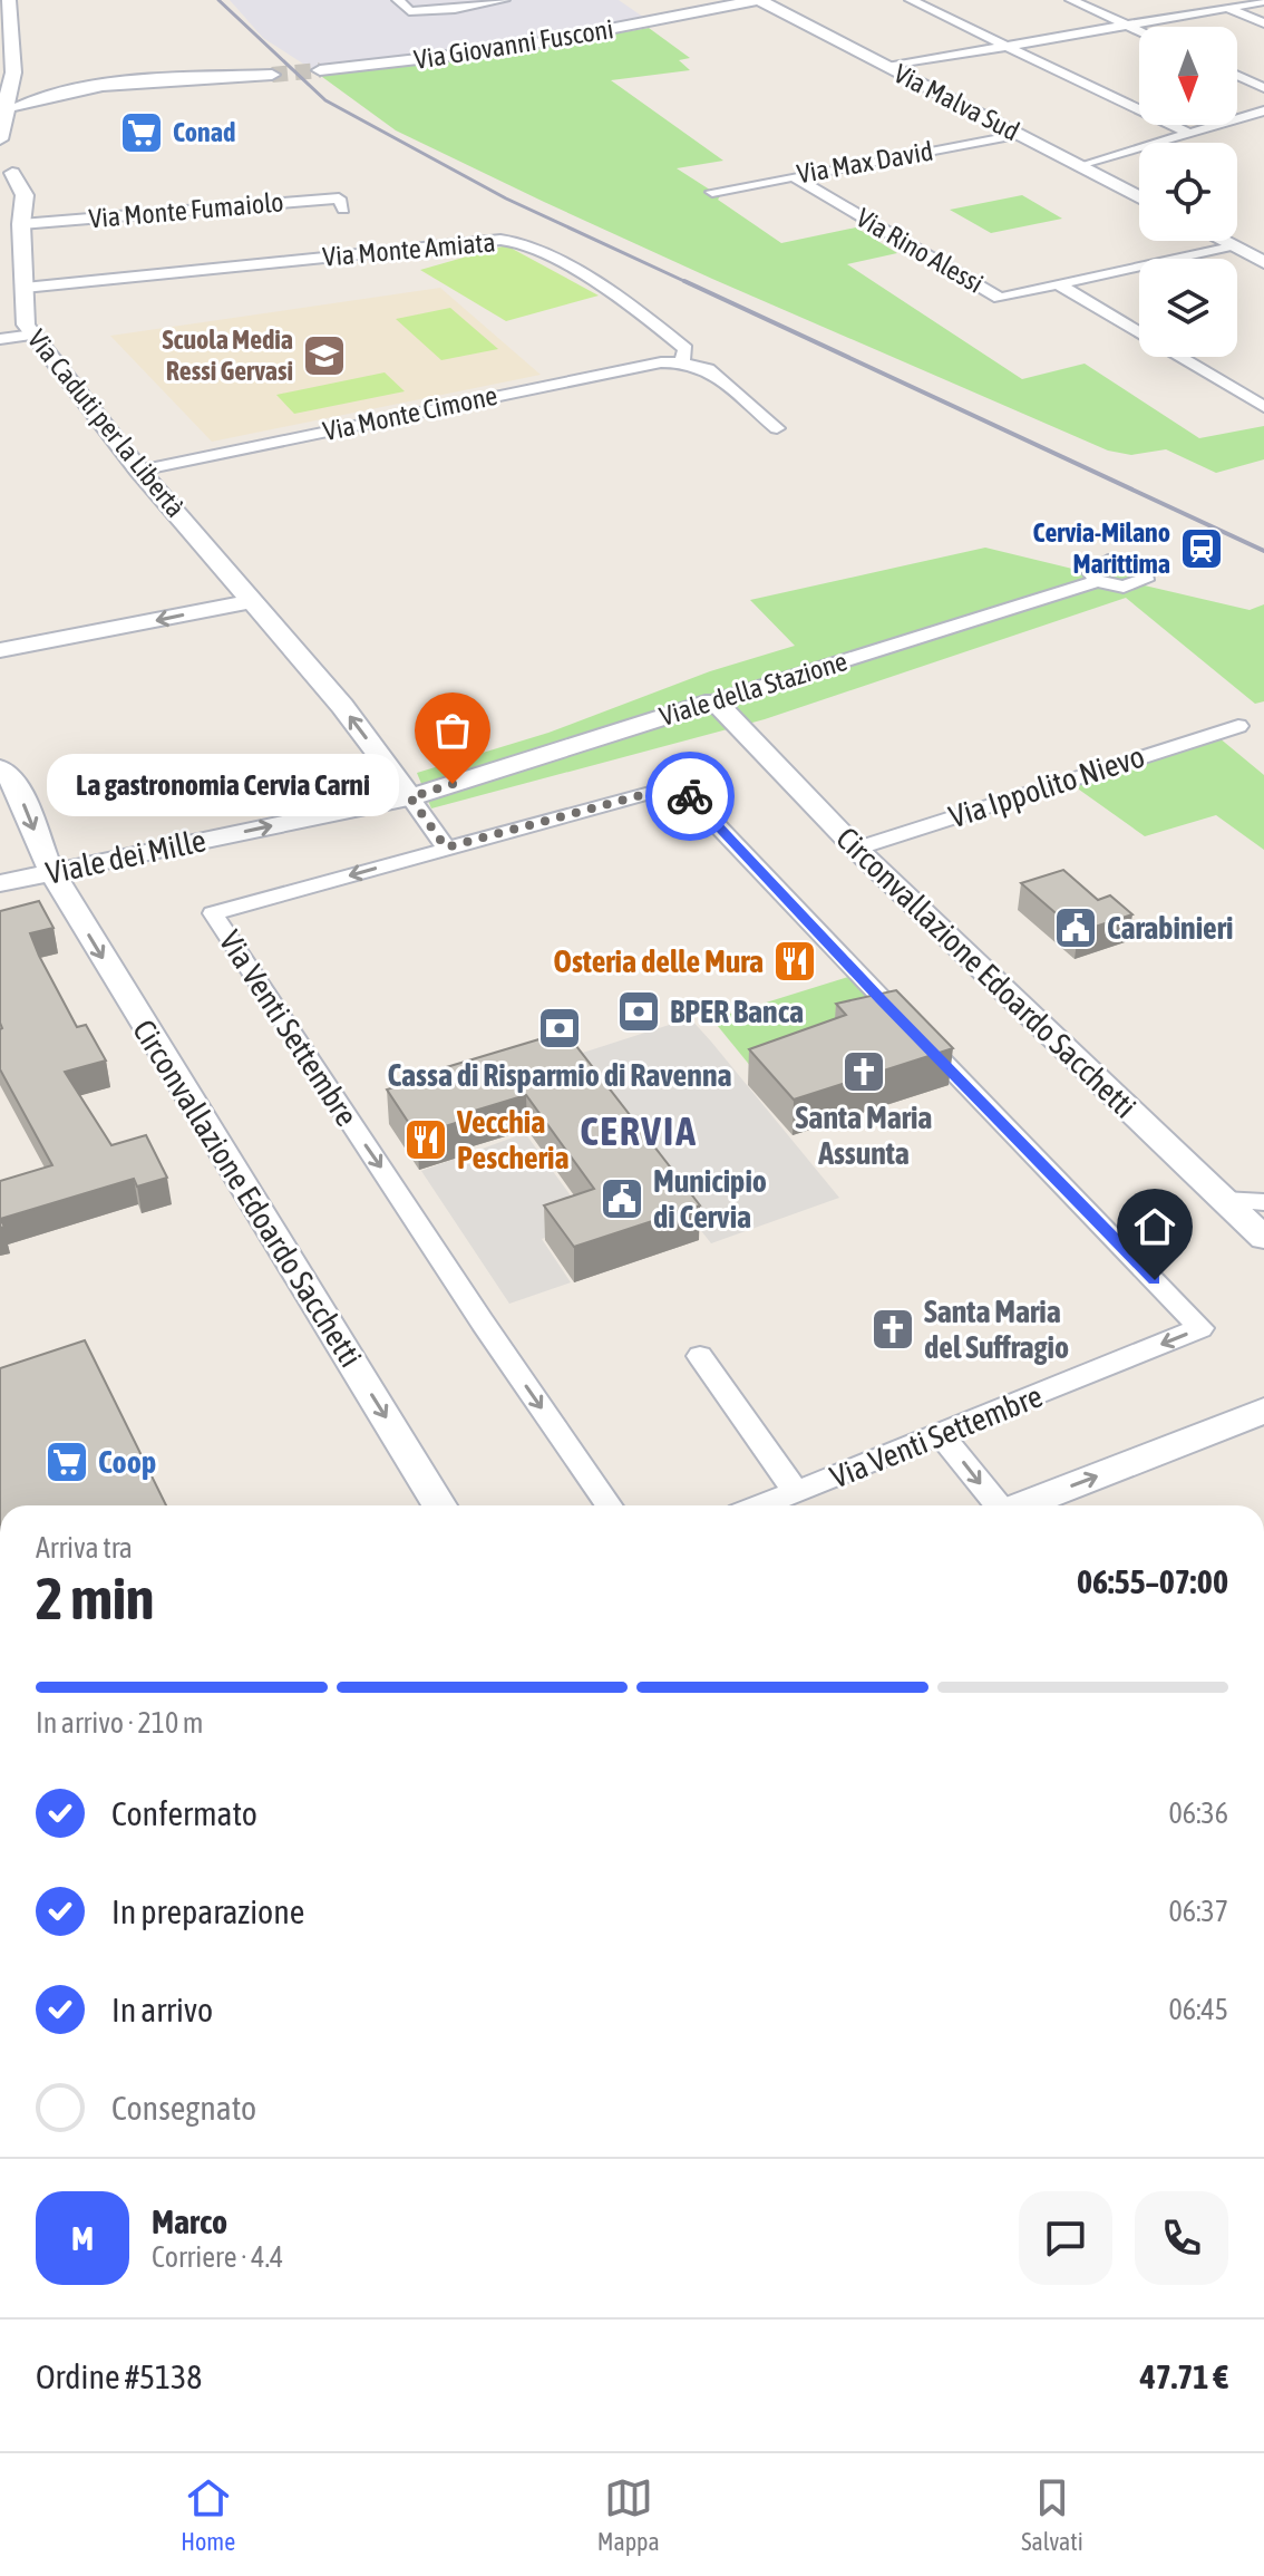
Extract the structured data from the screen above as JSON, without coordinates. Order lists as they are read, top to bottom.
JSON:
{
  "streets": {
    "street": [
      "Via Giovanni Fusconi",
      "Via Malva Sud",
      "Via Max David",
      "Via Monte Fumaiolo",
      "Via Monte Amiata",
      "Via Rino Alessi",
      "Via Monte Cimone",
      "Via Caduti per la Libertà",
      "Viale della Stazione",
      "Via Ippolito Nievo",
      "Viale dei Mille",
      "Circonvallazione Edoardo Sacchetti",
      "Via Venti Settembre"
    ]
  },
  "crossings": [
    ["Via Giovanni Fusconi", "Via Malva Sud"],
    ["Via Malva Sud", "Via Max David"],
    ["Via Max David", "Via Rino Alessi"],
    ["Via Monte Fumaiolo", "Via Caduti per la Libertà"],
    ["Via Monte Amiata", "Via Monte Cimone"],
    ["Via Monte Amiata", "Via Caduti per la Libertà"],
    ["Via Monte Cimone", "Via Caduti per la Libertà"],
    ["Via Caduti per la Libertà", "Viale della Stazione"],
    ["Via Caduti per la Libertà", "Viale dei Mille"],
    ["Viale della Stazione", "Viale dei Mille"],
    ["Viale della Stazione", "Circonvallazione Edoardo Sacchetti"],
    ["Via Ippolito Nievo", "Circonvallazione Edoardo Sacchetti"],
    ["Viale dei Mille", "Circonvallazione Edoardo Sacchetti"]
  ],
  "one_way": ["Circonvallazione Edoardo Sacchetti"],
  "districts": ["CERVIA"],
  "places": {
    "supermarket": ["Conad", "Coop"],
    "school or university": ["Scuola Media Ressi Gervasi"],
    "station": ["Cervia-Milano Marittima"],
    "other": ["La gastronomia Cervia Carni"],
    "public building": ["Carabinieri", "Municipio di Cervia"],
    "restaurant": ["Osteria delle Mura", "Vecchia Pescheria"],
    "bank": ["BPER Banca", "Cassa di Risparmio di Ravenna"],
    "church": ["Santa Maria Assunta", "Santa Maria del Suffragio"]
  },
  "north": "bottom",
  "page": {
    "bubble": "La gastronomia Cervia Carni",
    "heading": ["2 min", "Arriva tra", "06:55–07:00"],
    "panel": [
      "Marco",
      "Corriere · 4.4",
      "Ordine #5138",
      "47.71 €"
    ],
    "bar": "In arrivo · 210 m",
    "list": [
      ["Confermato", "06:36"],
      ["In preparazione", "06:37"],
      ["In arrivo", "06:45"],
      "Consegnato"
    ],
    "round": "M",
    "tabs": ["Home", "Mappa", "Salvati"]
  }
}
